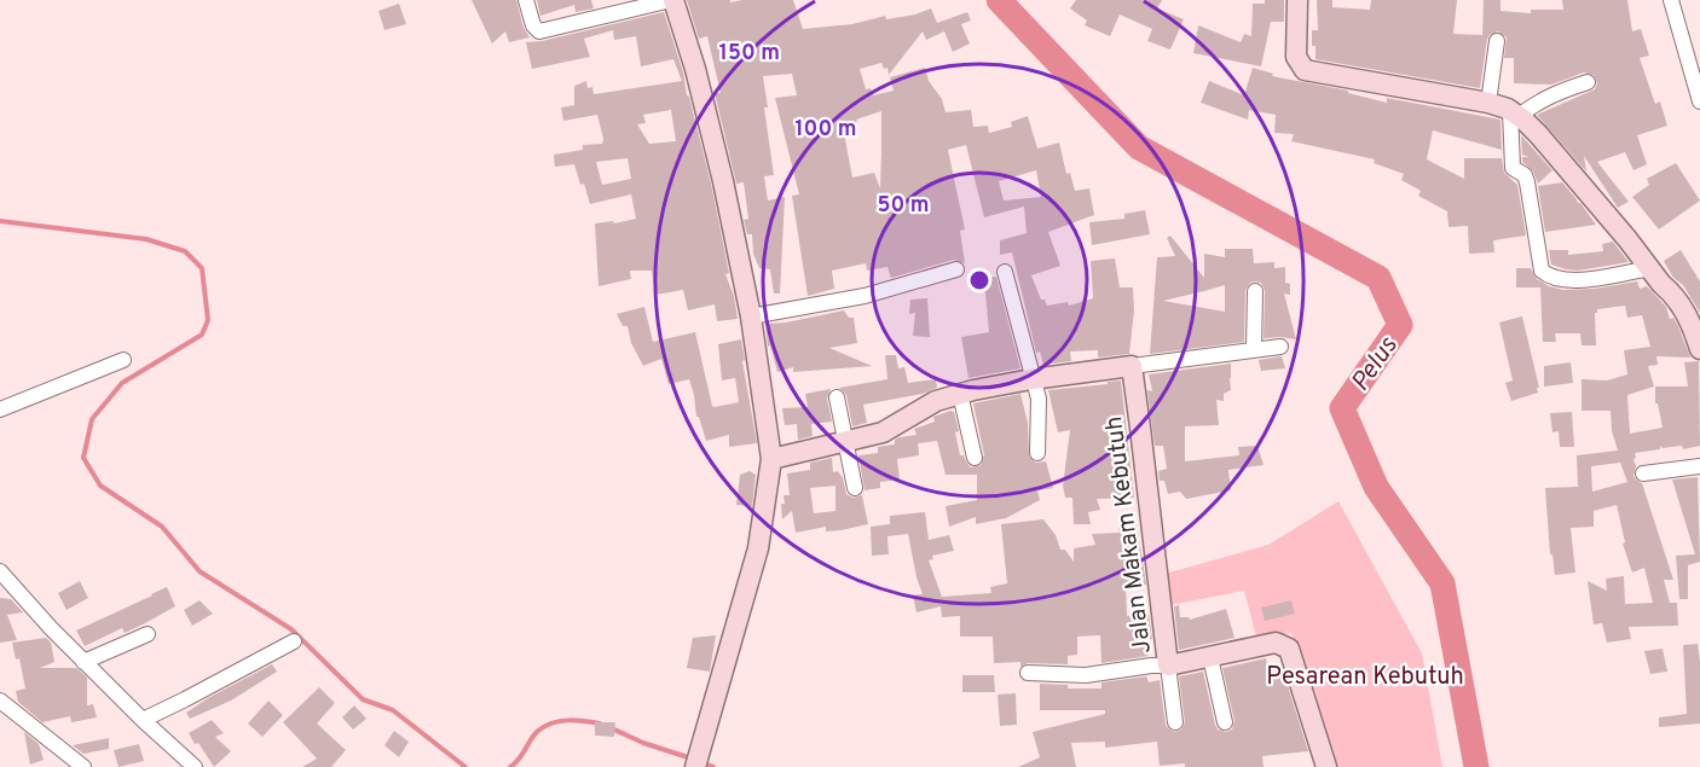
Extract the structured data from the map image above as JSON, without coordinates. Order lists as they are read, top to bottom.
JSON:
{
  "streets": {
    "street": ["Jalan Makam Kebutuh"]
  },
  "water": ["Pelus"],
  "parks": ["Pesarean Kebutuh"],
  "rings": ["150 m", "100 m", "50 m"]
}
